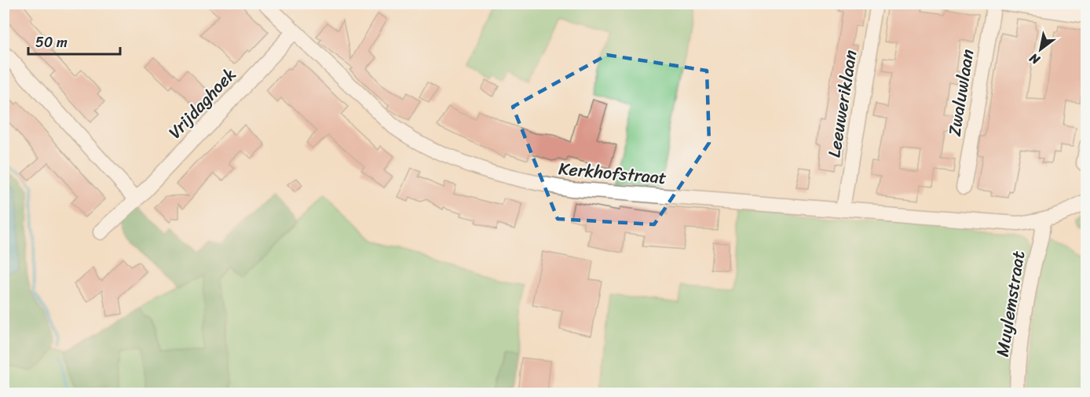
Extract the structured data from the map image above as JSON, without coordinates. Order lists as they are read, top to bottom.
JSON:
{
  "streets": {
    "street": [
      "Zwaluwlaan",
      "Vrijdaghoek",
      "Leeuweriklaan",
      "Kerkhofstraat",
      "Muylemstraat"
    ]
  },
  "crossings": [
    ["Vrijdaghoek", "Kerkhofstraat"],
    ["Leeuweriklaan", "Kerkhofstraat"],
    ["Kerkhofstraat", "Muylemstraat"]
  ],
  "scale_bar": "50 m",
  "north": "bottom left"
}
